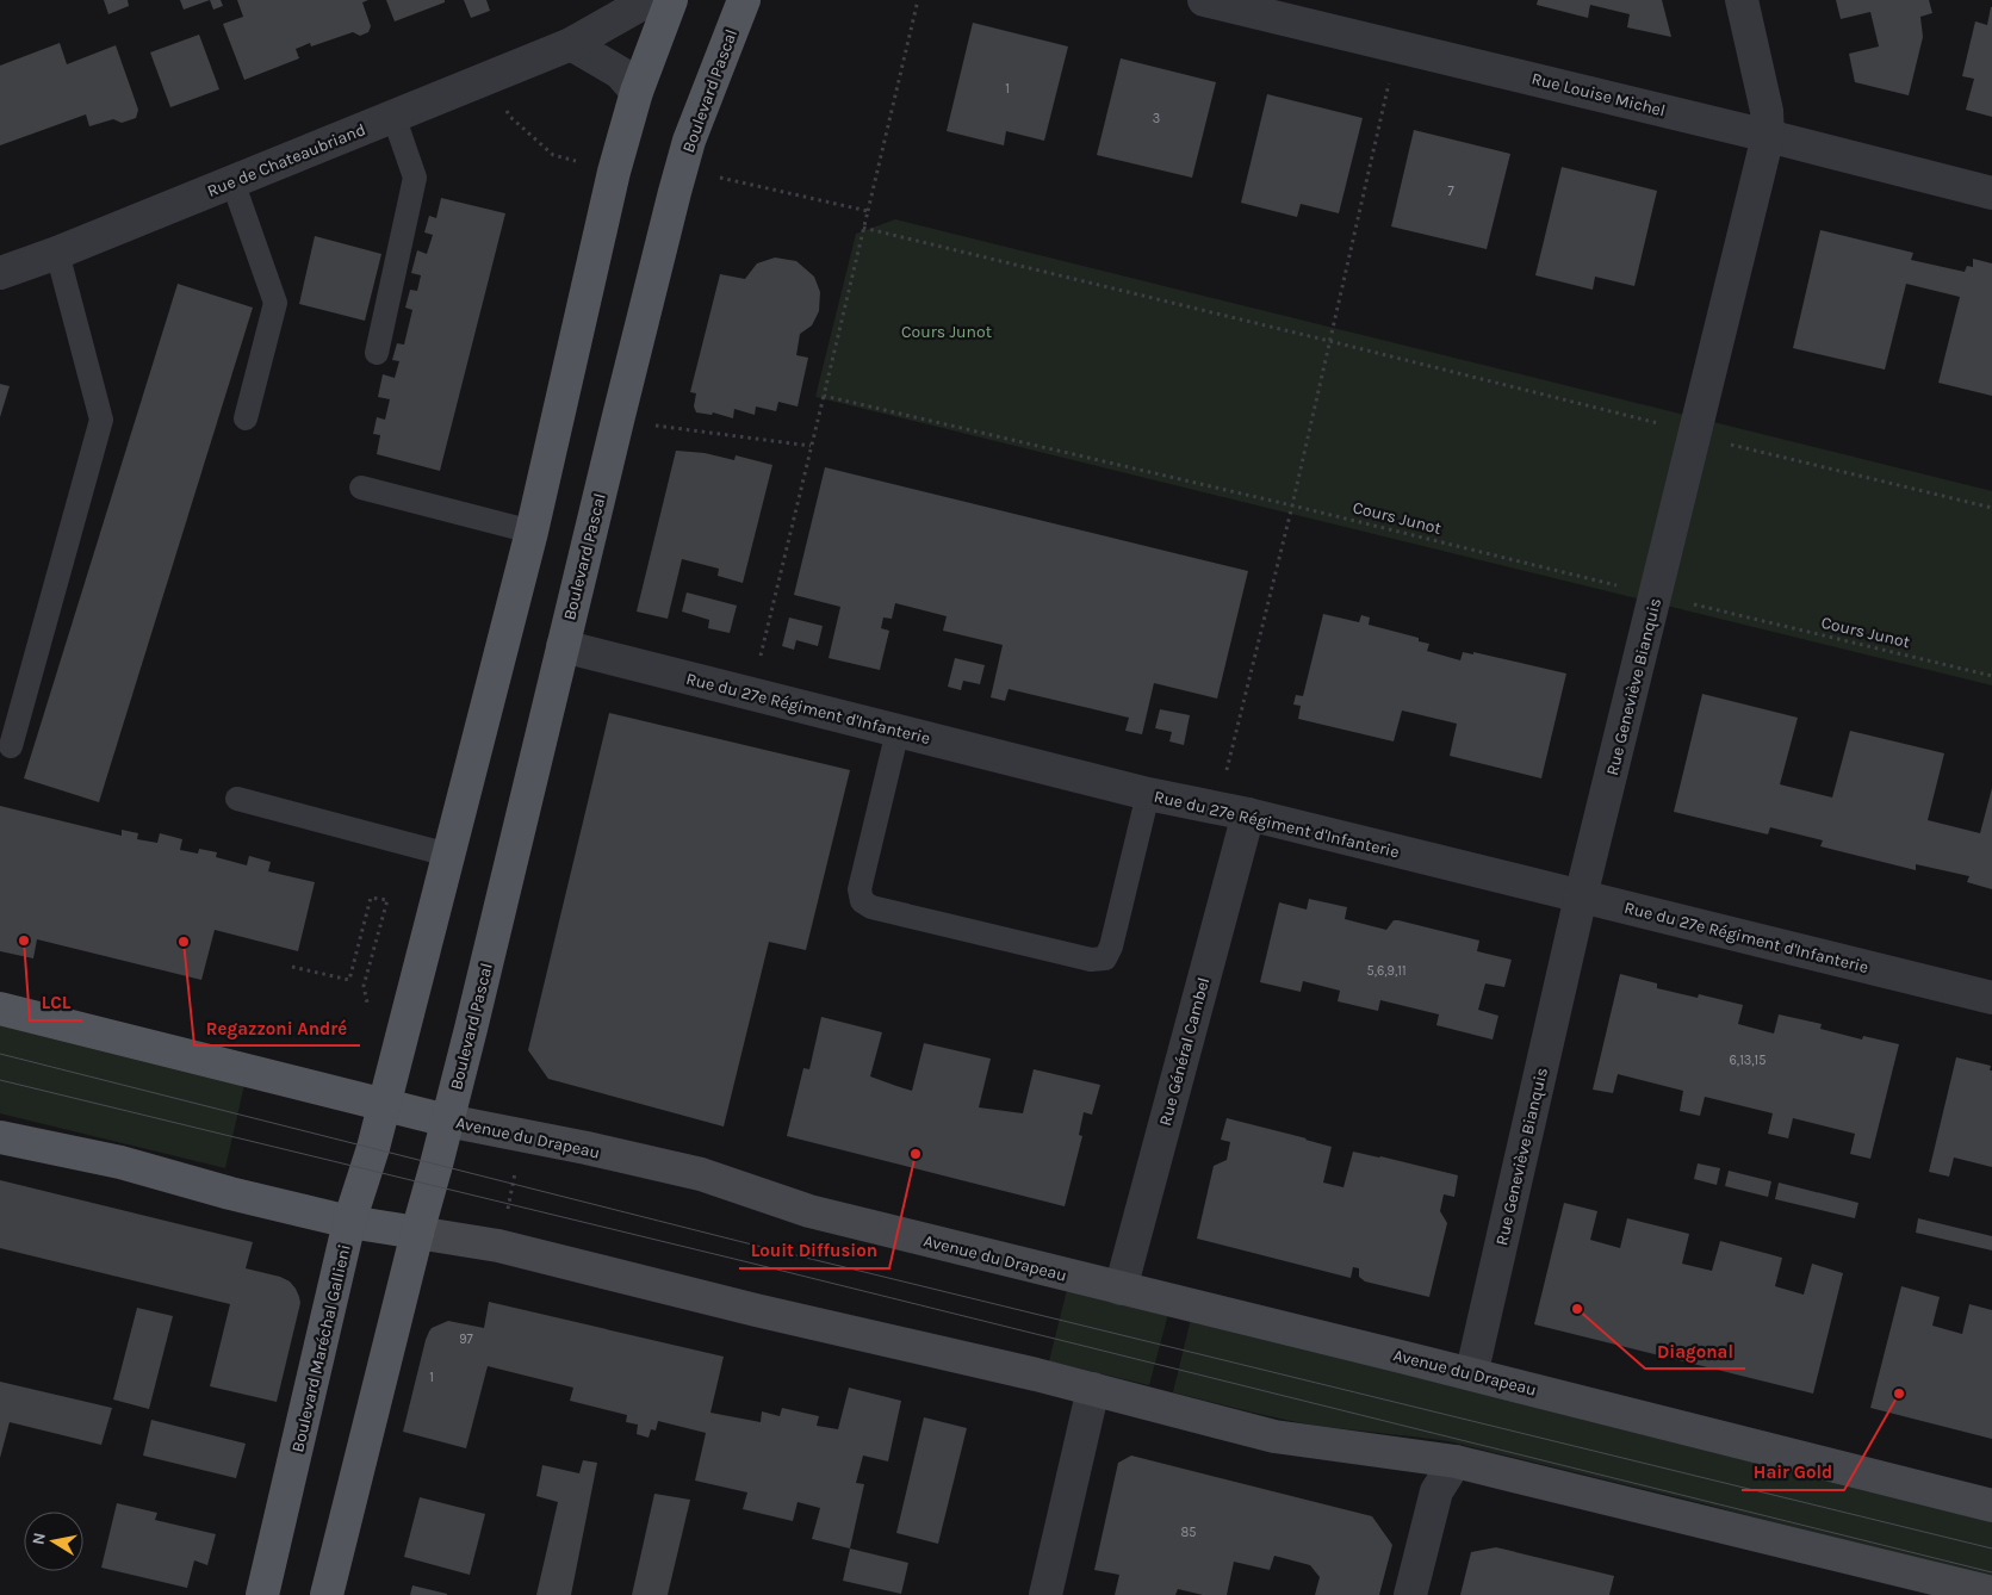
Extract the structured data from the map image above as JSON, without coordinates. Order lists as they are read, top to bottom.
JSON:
{
  "streets": {
    "main road": ["Boulevard Pascal", "Avenue du Drapeau", "Boulevard Maréchal Gallieni"],
    "street": [
      "Rue Louise Michel",
      "Rue de Chateaubriand",
      "Rue Geneviève Bianquis",
      "Rue du 27e Régiment d'Infanterie",
      "Rue Général Cambel"
    ],
    "path": ["Cours Junot"]
  },
  "crossings": [
    ["Boulevard Pascal", "Rue du 27e Régiment d'Infanterie"],
    ["Boulevard Pascal", "Avenue du Drapeau"],
    ["Rue Louise Michel", "Rue Geneviève Bianquis"],
    ["Cours Junot", "Rue Geneviève Bianquis"],
    ["Rue Geneviève Bianquis", "Rue du 27e Régiment d'Infanterie"],
    ["Rue Geneviève Bianquis", "Avenue du Drapeau"],
    ["Rue du 27e Régiment d'Infanterie", "Rue Général Cambel"],
    ["Rue Général Cambel", "Avenue du Drapeau"],
    ["Avenue du Drapeau", "Boulevard Maréchal Gallieni"]
  ],
  "parks": ["Cours Junot"],
  "places": [
    "LCL",
    "Regazzoni André",
    "Louit Diffusion",
    "Diagonal",
    "Hair Gold"
  ],
  "house_numbers": [
    "1",
    "3",
    "7",
    "5,6,9,11",
    "6,13,15",
    "97",
    "1",
    "85"
  ],
  "north": "left"
}
